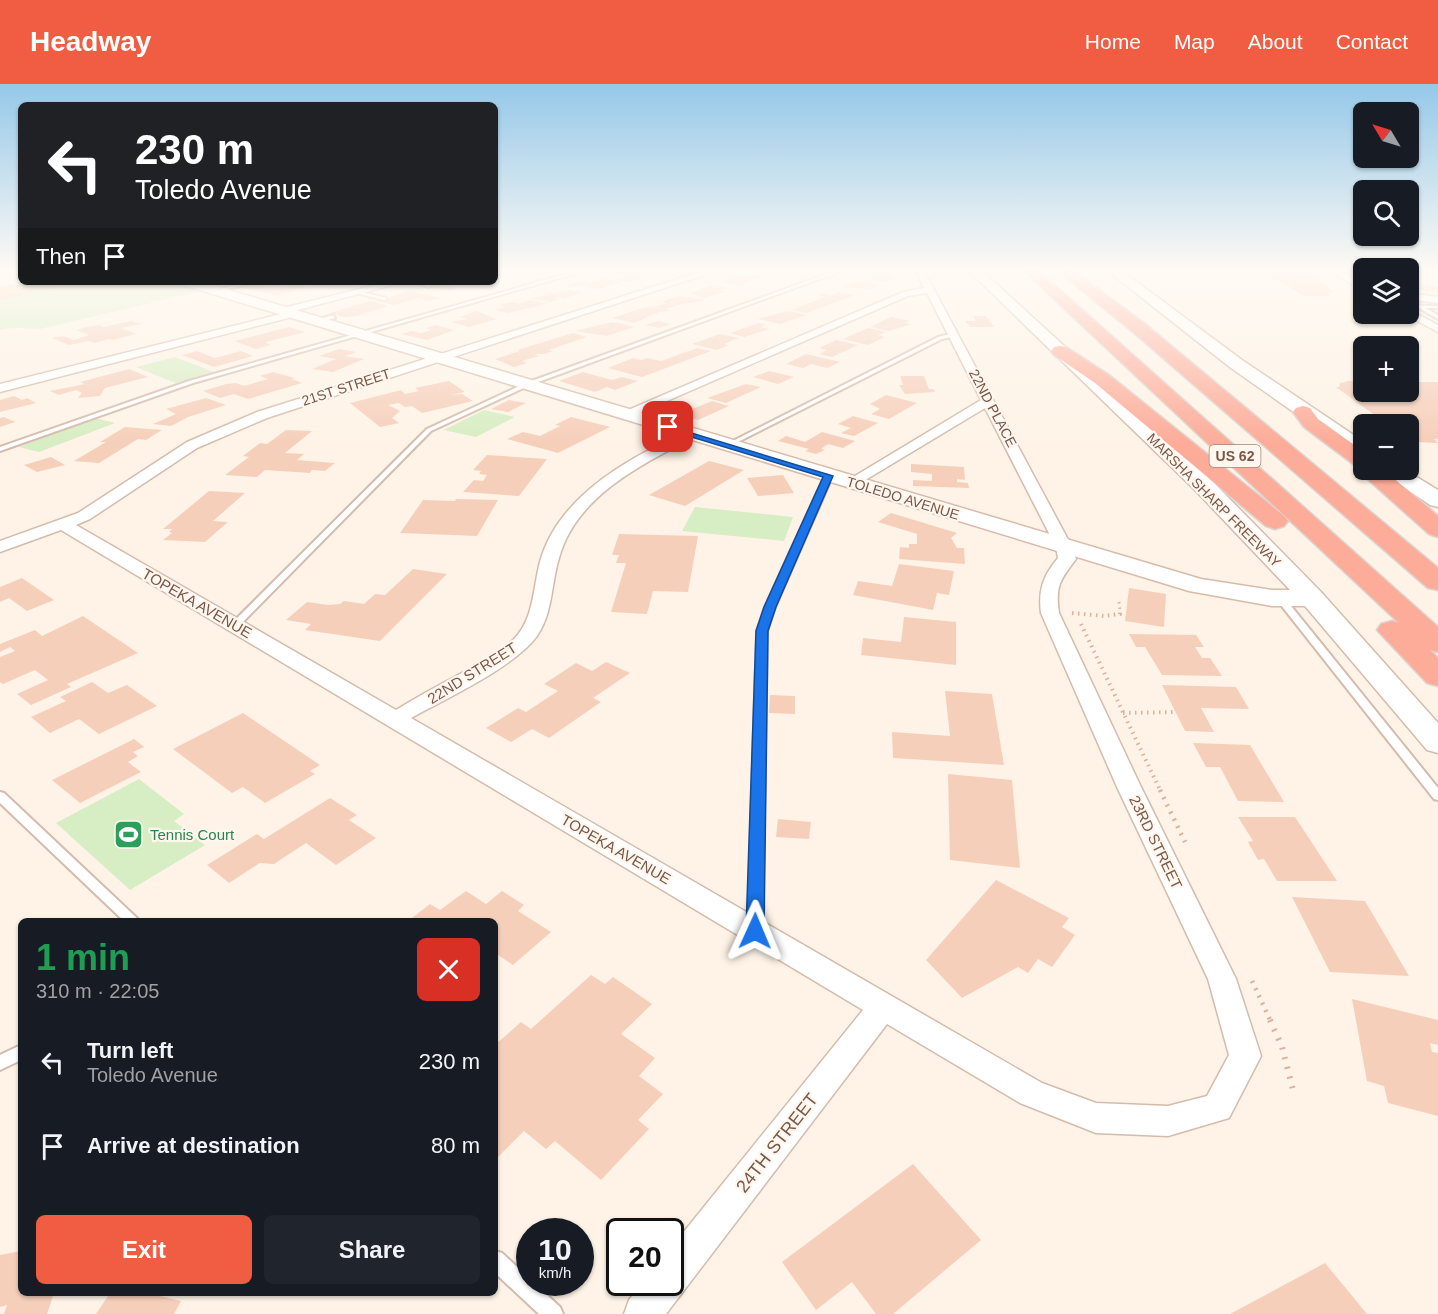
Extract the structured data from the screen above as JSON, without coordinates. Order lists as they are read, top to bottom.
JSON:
{
  "streets": {
    "highway": ["US 62"],
    "main road": ["TOLEDO AVENUE", "MARSHA SHARP FREEWAY"],
    "street": [
      "21ST STREET",
      "22ND PLACE",
      "TOPEKA AVENUE",
      "22ND STREET",
      "23RD STREET",
      "24TH STREET"
    ]
  },
  "crossings": [
    ["21ST STREET", "TOLEDO AVENUE"],
    ["21ST STREET", "TOPEKA AVENUE"],
    ["22ND PLACE", "TOLEDO AVENUE"],
    ["22ND PLACE", "23RD STREET"],
    ["TOLEDO AVENUE", "MARSHA SHARP FREEWAY"],
    ["TOLEDO AVENUE", "22ND STREET"],
    ["TOLEDO AVENUE", "23RD STREET"],
    ["TOPEKA AVENUE", "22ND STREET"],
    ["TOPEKA AVENUE", "23RD STREET"],
    ["TOPEKA AVENUE", "24TH STREET"]
  ],
  "places": {
    "sports": ["Tennis Court"]
  },
  "north": "top left",
  "page": {
    "header": "Headway",
    "nav": [
      "Home",
      "Map",
      "About",
      "Contact"
    ],
    "map_buttons": ["+", "−"],
    "turn": ["230 m", "Toledo Avenue"],
    "then": "Then",
    "heading": ["1 min", "310 m · 22:05"],
    "list": [
      {
        "name": "Turn left",
        "note": "Toledo Avenue",
        "value": "230 m"
      },
      {
        "name": "Arrive at destination",
        "value": "80 m"
      }
    ],
    "buttons": ["Exit", "Share"],
    "speed": "10 km/h",
    "limit": "20"
  }
}
